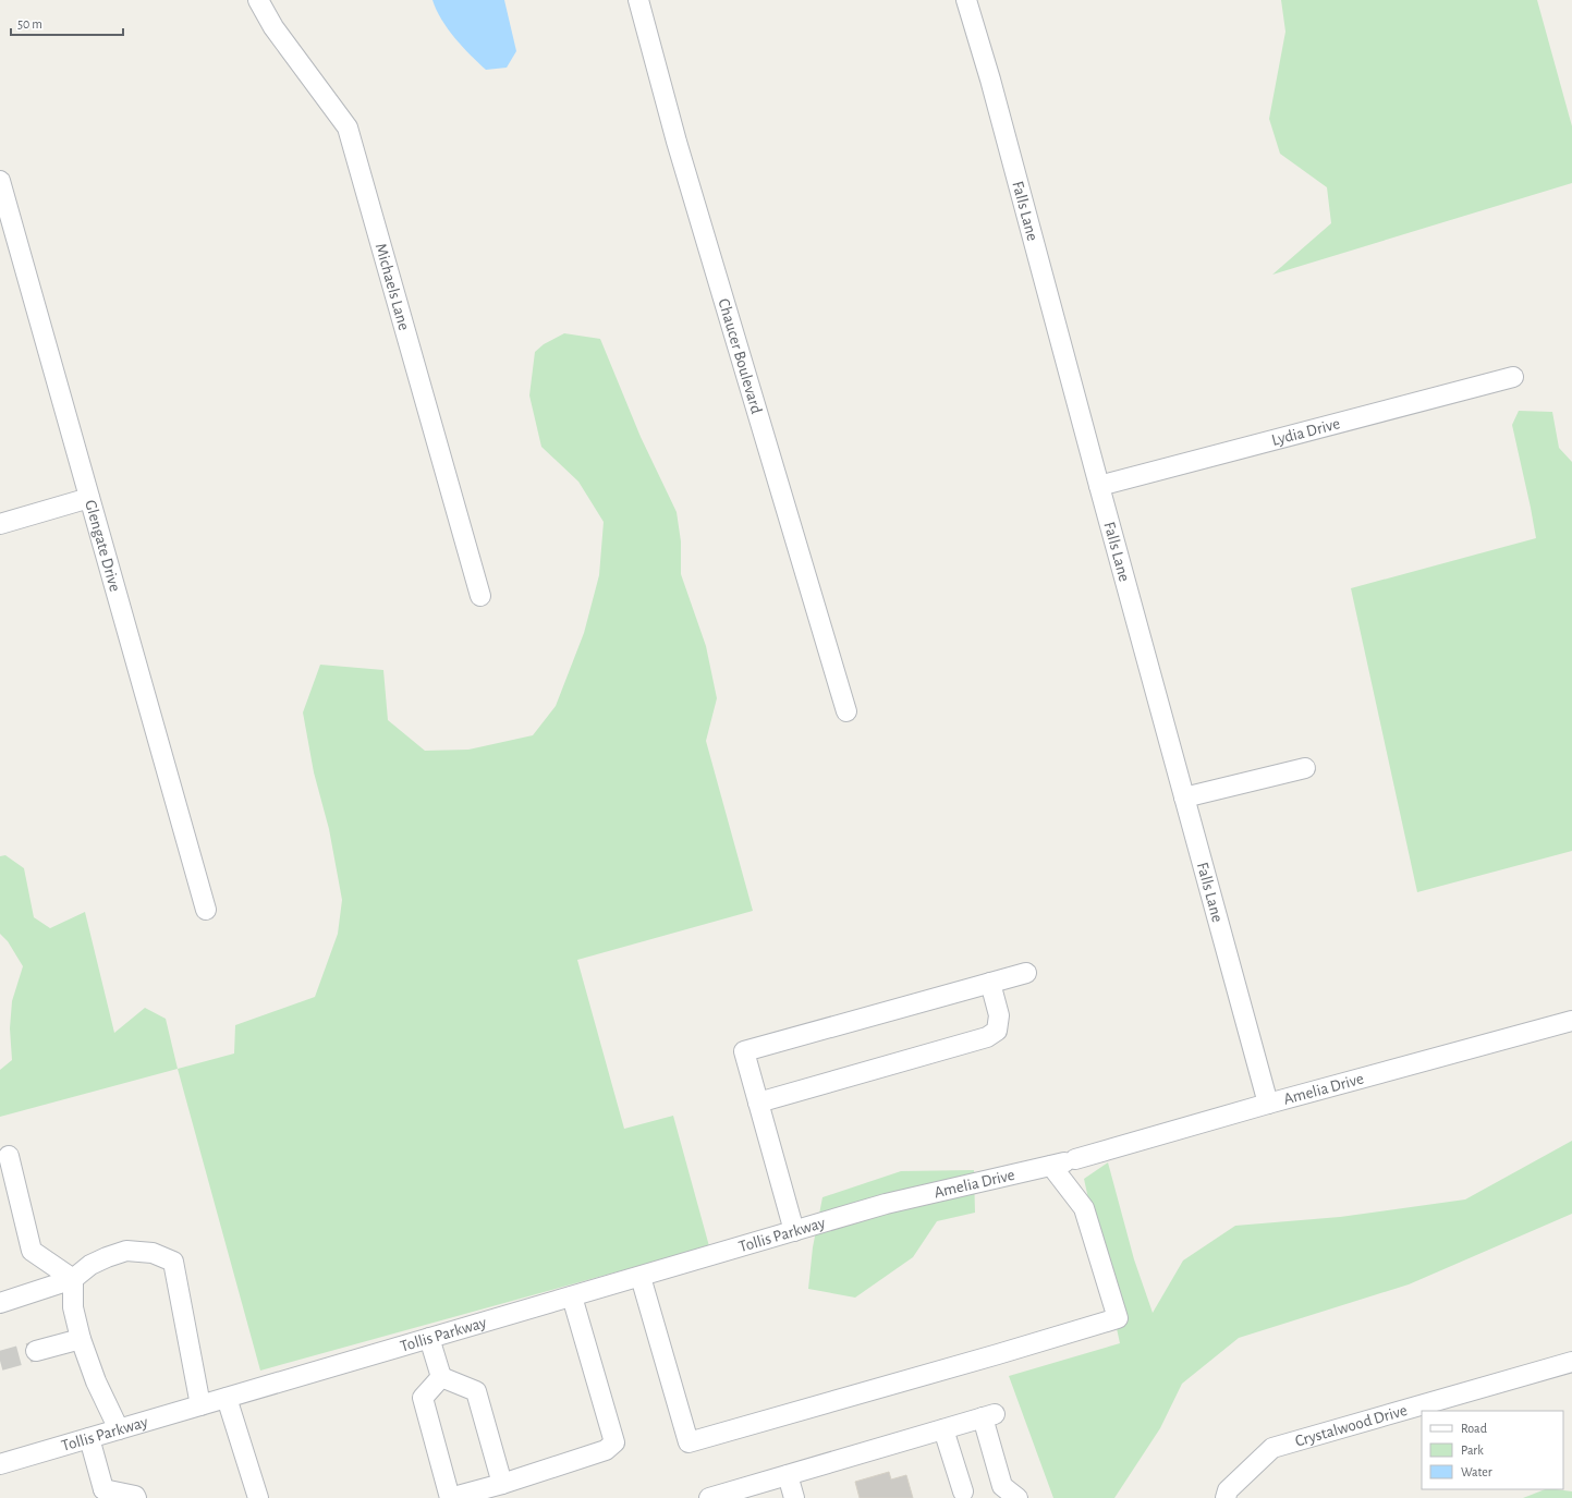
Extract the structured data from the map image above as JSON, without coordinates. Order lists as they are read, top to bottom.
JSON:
{
  "streets": {
    "street": [
      "Falls Lane",
      "Michaels Lane",
      "Chaucer Boulevard",
      "Lydia Drive",
      "Glengate Drive",
      "Amelia Drive",
      "Tollis Parkway",
      "Crystalwood Drive"
    ]
  },
  "crossings": [
    ["Falls Lane", "Lydia Drive"],
    ["Falls Lane", "Amelia Drive"],
    ["Amelia Drive", "Tollis Parkway"]
  ],
  "legend": ["Road", "Park", "Water"],
  "scale_bar": "50 m"
}
